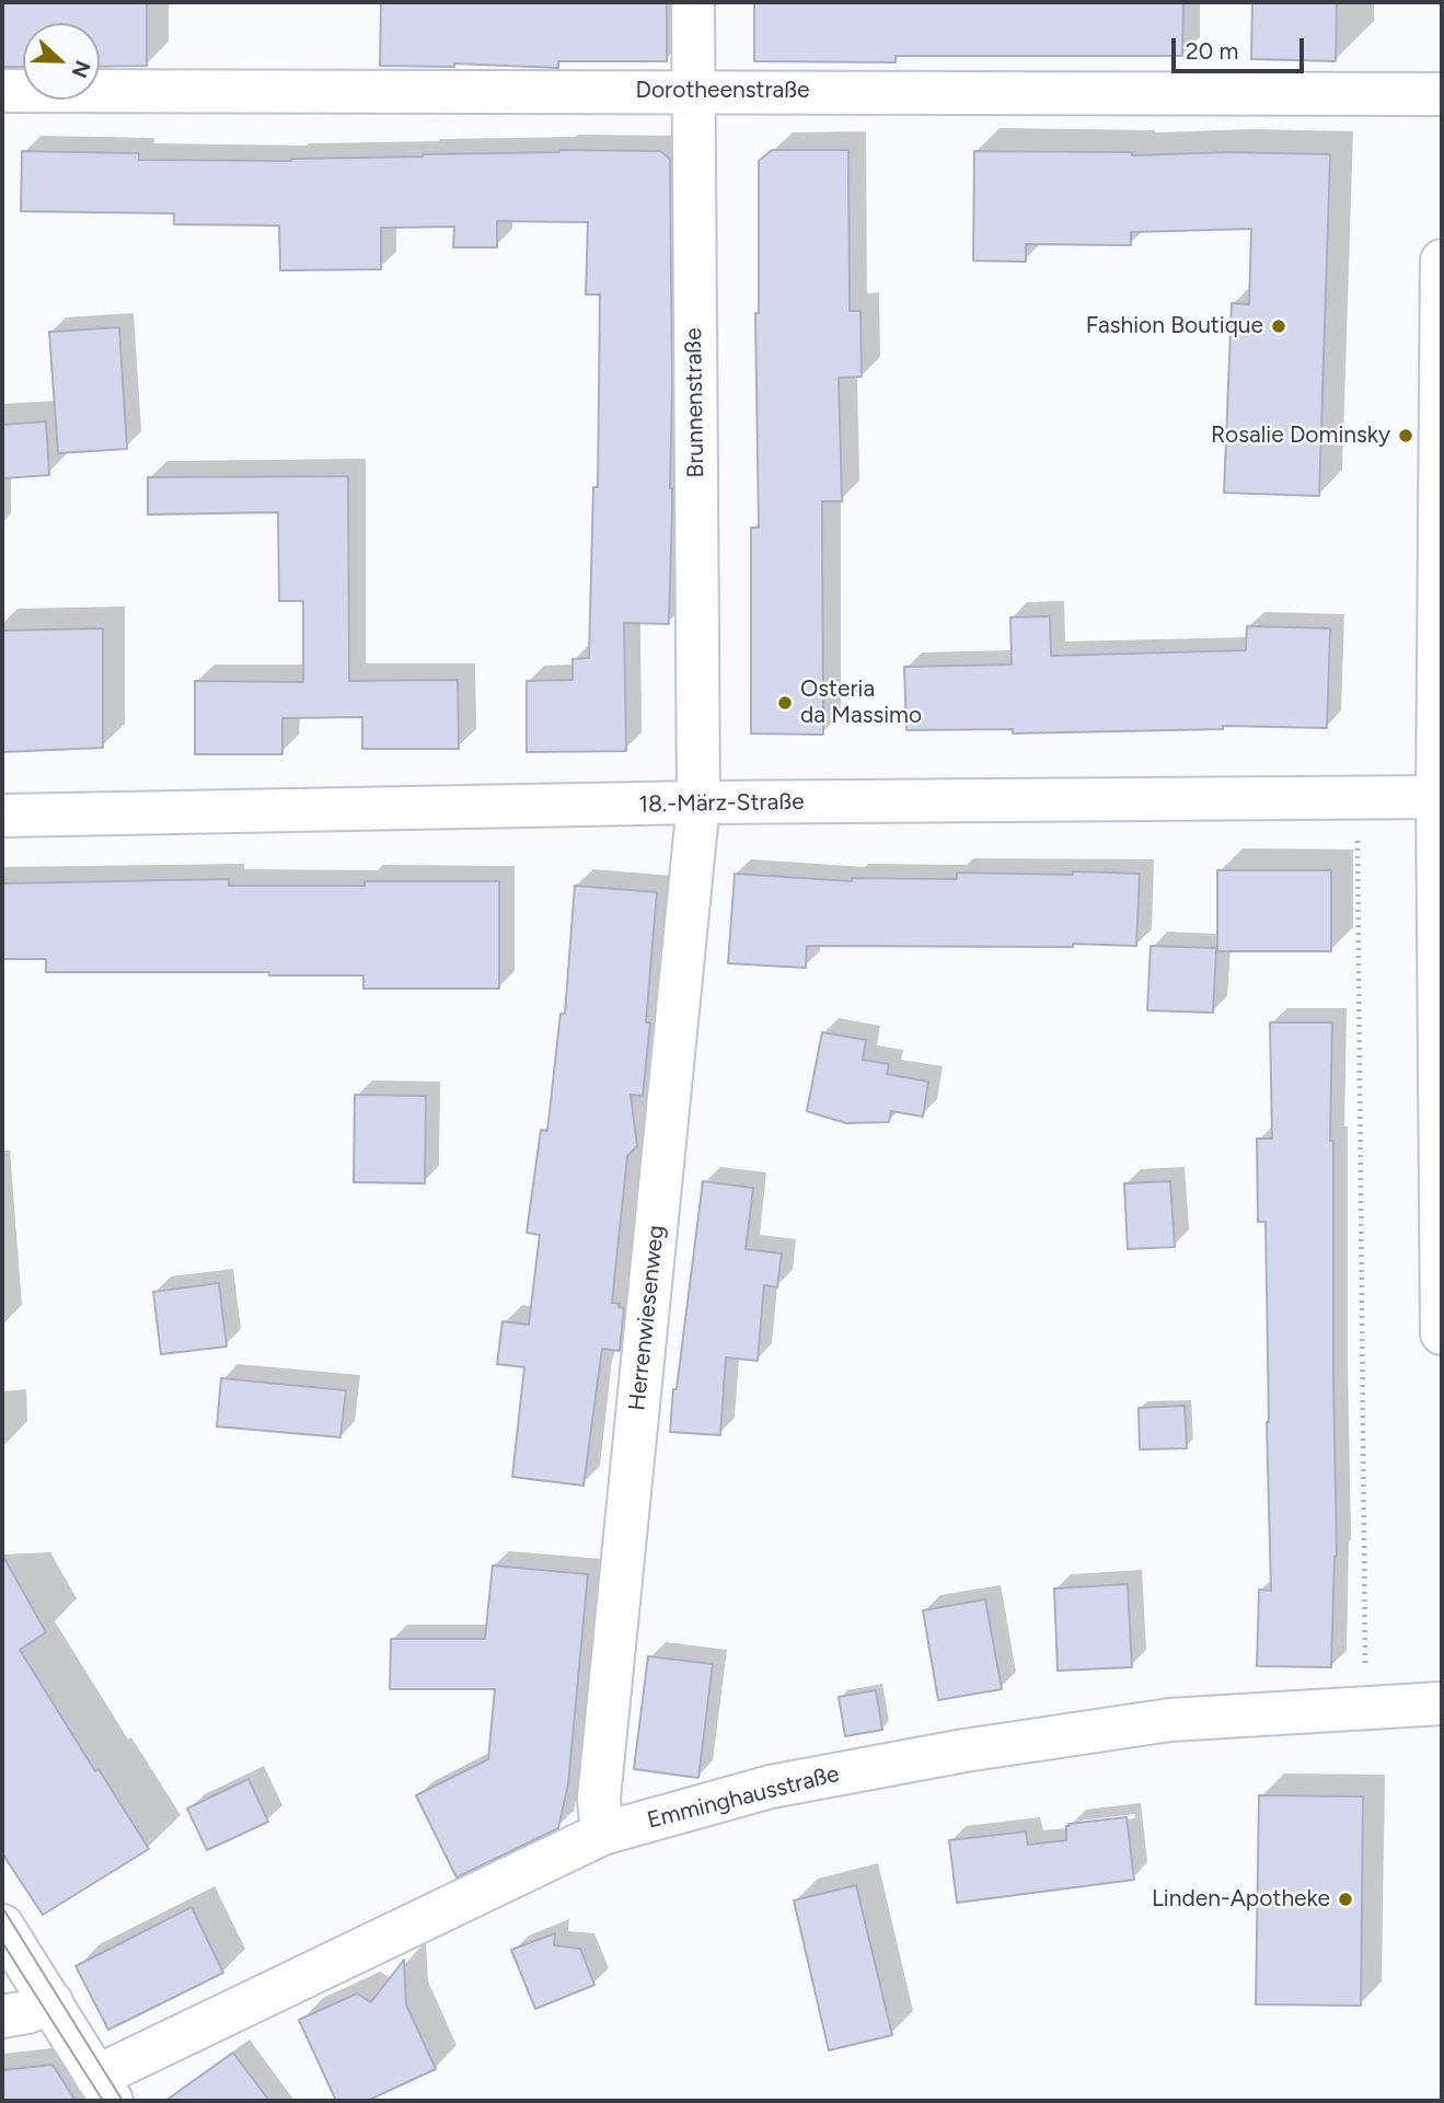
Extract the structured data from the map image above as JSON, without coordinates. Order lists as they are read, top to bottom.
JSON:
{
  "streets": {
    "street": [
      "Dorotheenstraße",
      "Brunnenstraße",
      "18.-März-Straße",
      "Herrenwiesenweg",
      "Emminghausstraße"
    ]
  },
  "crossings": [
    ["Dorotheenstraße", "Brunnenstraße"],
    ["Brunnenstraße", "18.-März-Straße"],
    ["Brunnenstraße", "Herrenwiesenweg"],
    ["18.-März-Straße", "Herrenwiesenweg"],
    ["Herrenwiesenweg", "Emminghausstraße"]
  ],
  "places": [
    "Fashion Boutique",
    "Rosalie Dominsky",
    "Osteria da Massimo",
    "Linden-Apotheke"
  ],
  "scale_bar": "20 m",
  "north": "right"
}
